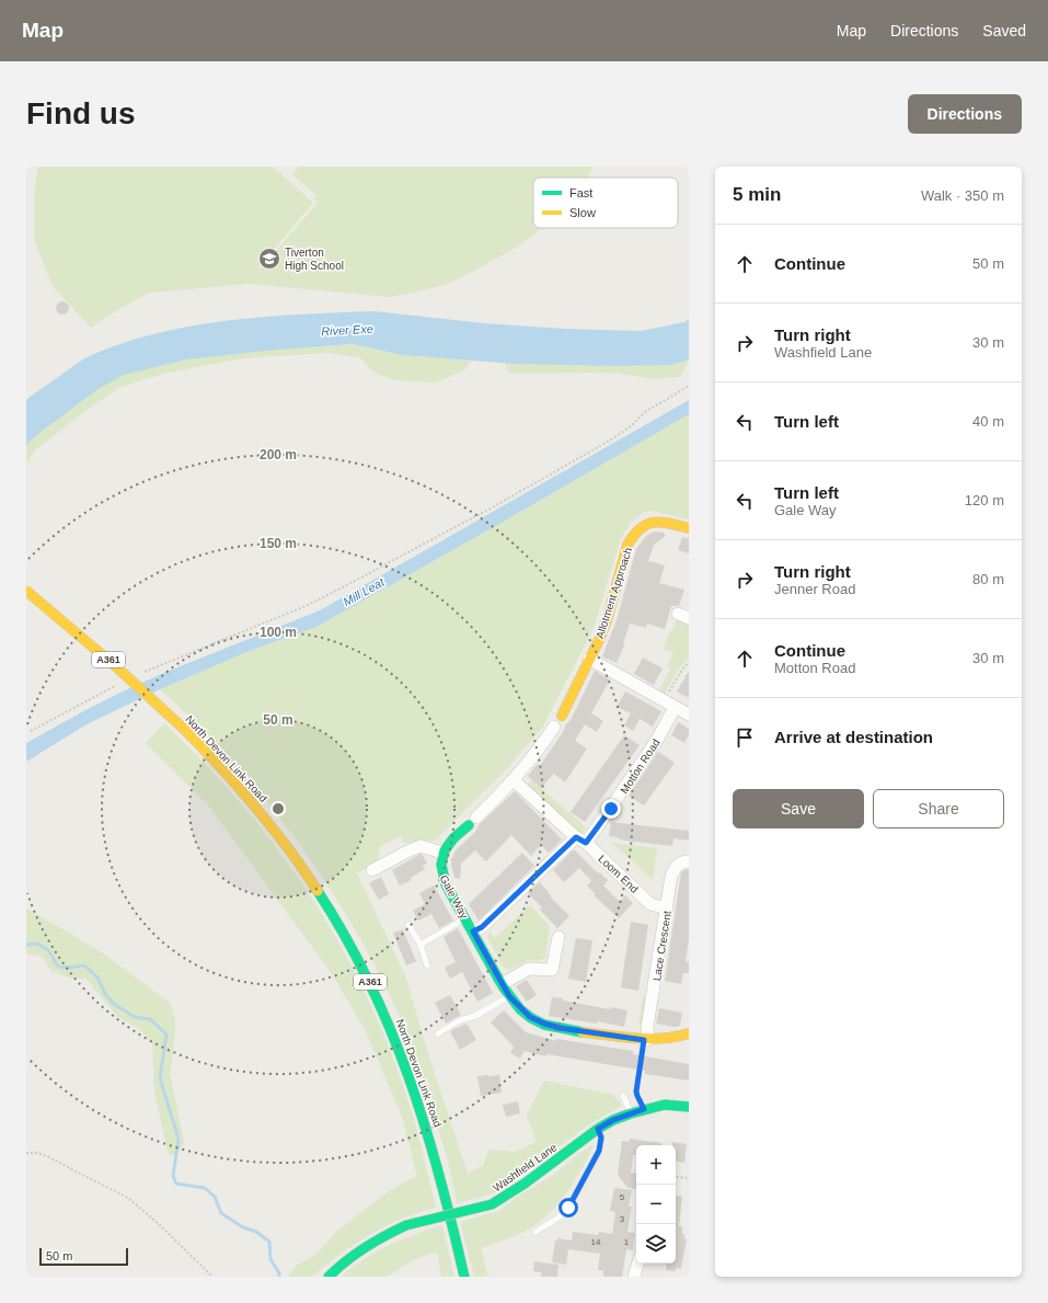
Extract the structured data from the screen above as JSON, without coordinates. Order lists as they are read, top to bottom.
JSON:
{
  "streets": {
    "main road": [
      "Allotment Approach",
      "A361",
      "North Devon Link Road",
      "Gale Way",
      "Washfield Lane"
    ],
    "street": ["Motton Road", "Loom End", "Lace Crescent"]
  },
  "crossings": [
    ["Motton Road", "Loom End"],
    ["Motton Road", "Gale Way"],
    ["Loom End", "Lace Crescent"],
    ["Gale Way", "Lace Crescent"]
  ],
  "water": ["River Exe", "Mill Leat"],
  "places": {
    "school or university": ["Tiverton High School"]
  },
  "house_numbers": [
    "5",
    "3",
    "14",
    "1"
  ],
  "legend": ["Fast", "Slow"],
  "scale_bar": "50 m",
  "page": {
    "header": "Map",
    "nav": ["Map", "Directions", "Saved"],
    "buttons": [
      "Directions",
      ["Save", "Share"]
    ],
    "title": "Find us",
    "heading": ["5 min", "Walk · 350 m"],
    "list": [
      ["Continue", "50 m"],
      ["Turn right", "Washfield Lane", "30 m"],
      ["Turn left", "40 m"],
      ["Turn left", "Gale Way", "120 m"],
      ["Turn right", "Jenner Road", "80 m"],
      ["Continue", "Motton Road", "30 m"],
      "Arrive at destination"
    ],
    "map_buttons": ["+", "−"],
    "scale": "50 m"
  },
  "rings": [
    "200 m",
    "150 m",
    "100 m",
    "50 m"
  ]
}
